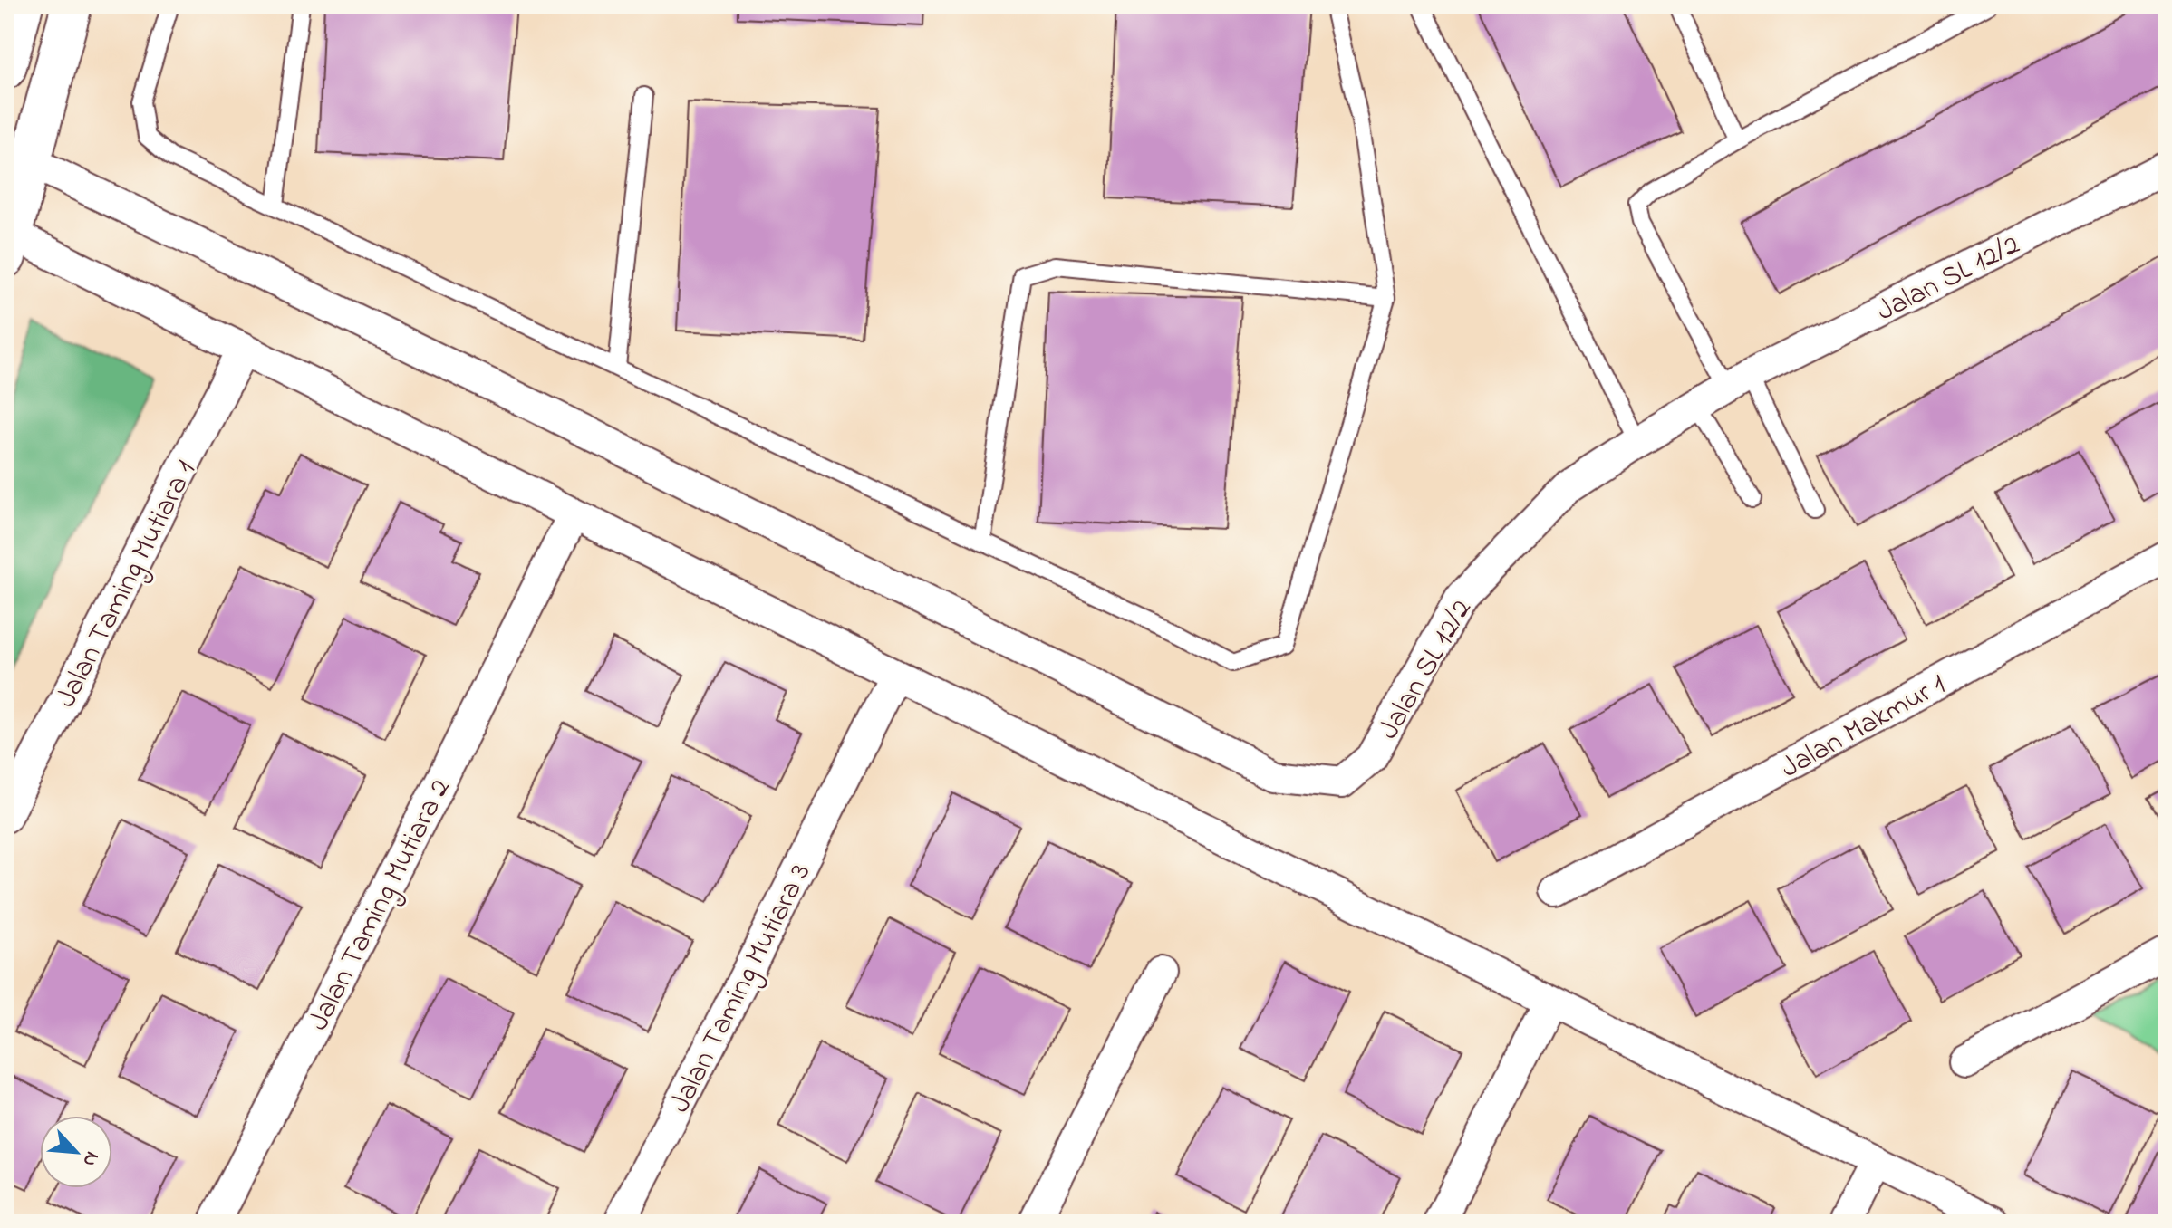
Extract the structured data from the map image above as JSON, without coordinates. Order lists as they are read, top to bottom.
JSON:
{
  "streets": {
    "street": [
      "Jalan SL 12/2",
      "Jalan Taming Mutiara 1",
      "Jalan Makmur 1",
      "Jalan Taming Mutiara 2",
      "Jalan Taming Mutiara 3"
    ]
  },
  "north": "bottom right"
}
